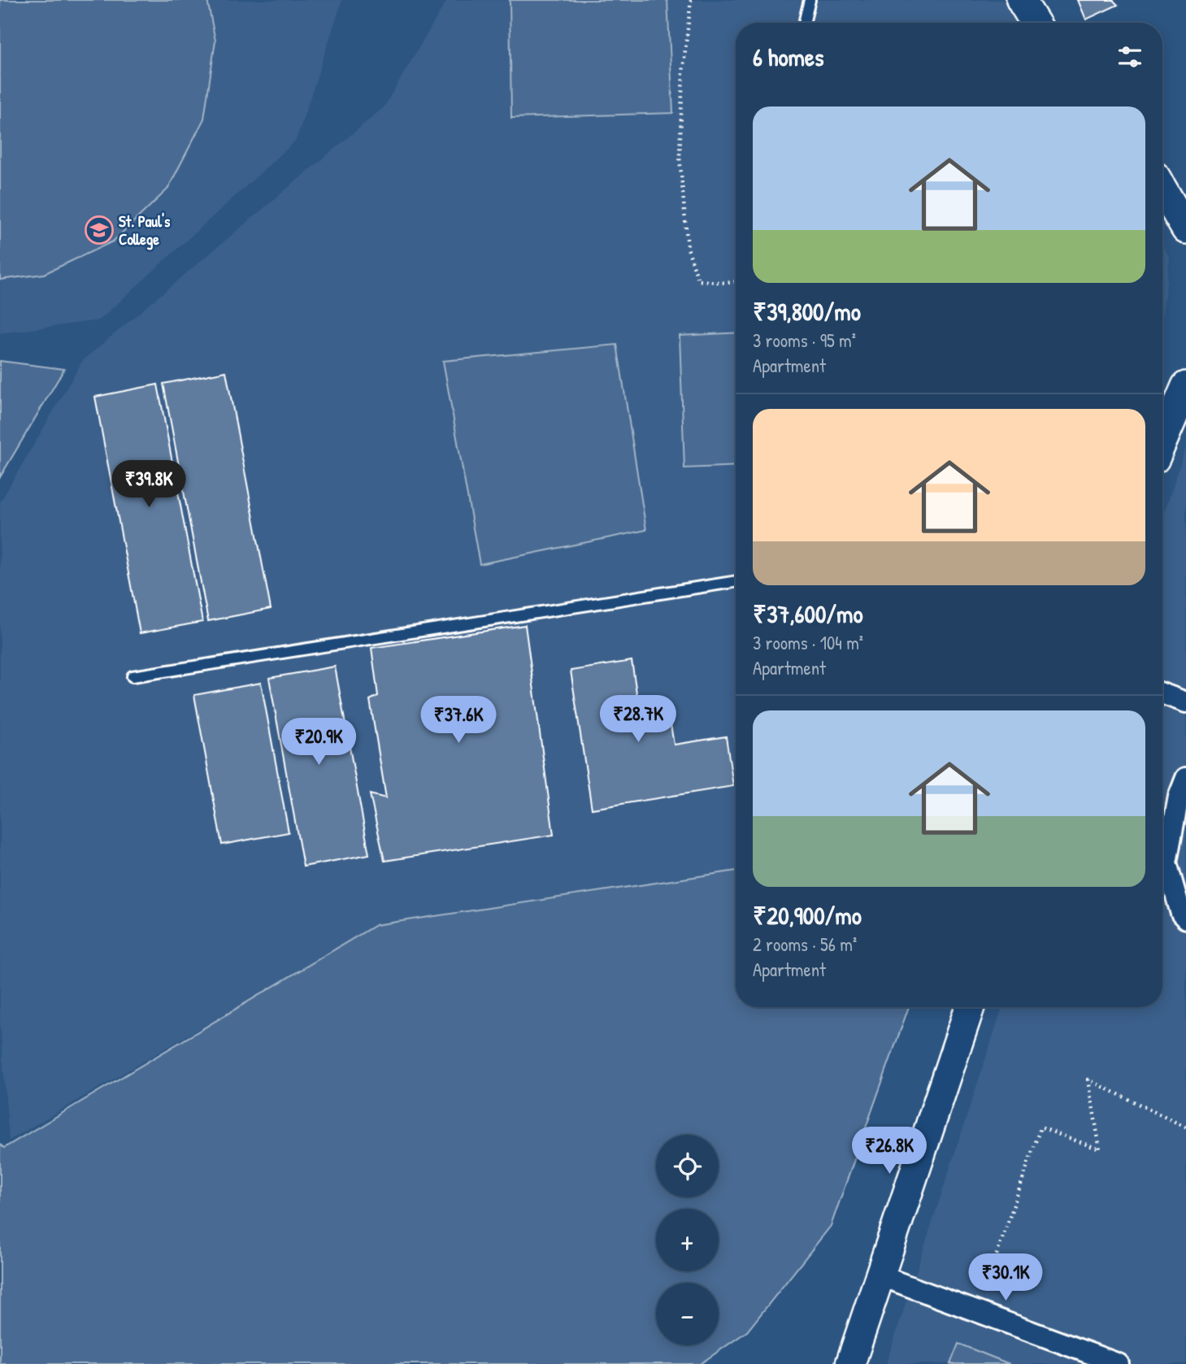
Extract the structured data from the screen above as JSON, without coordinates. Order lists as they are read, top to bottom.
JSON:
{
  "places": {
    "school or university": ["St. Paul's College"]
  },
  "page": {
    "heading": "6 homes",
    "list": [
      {
        "name": "₹39,800/mo",
        "note": "3 rooms · 95 m² · Apartment"
      },
      {
        "name": "₹37,600/mo",
        "note": "3 rooms · 104 m² · Apartment"
      },
      {
        "name": "₹20,900/mo",
        "note": "2 rooms · 56 m² · Apartment"
      }
    ],
    "price": [
      "₹39.8K",
      "₹28.7K",
      "₹37.6K",
      "₹20.9K",
      "₹26.8K",
      "₹30.1K"
    ],
    "map_buttons": ["+", "−"]
  }
}
